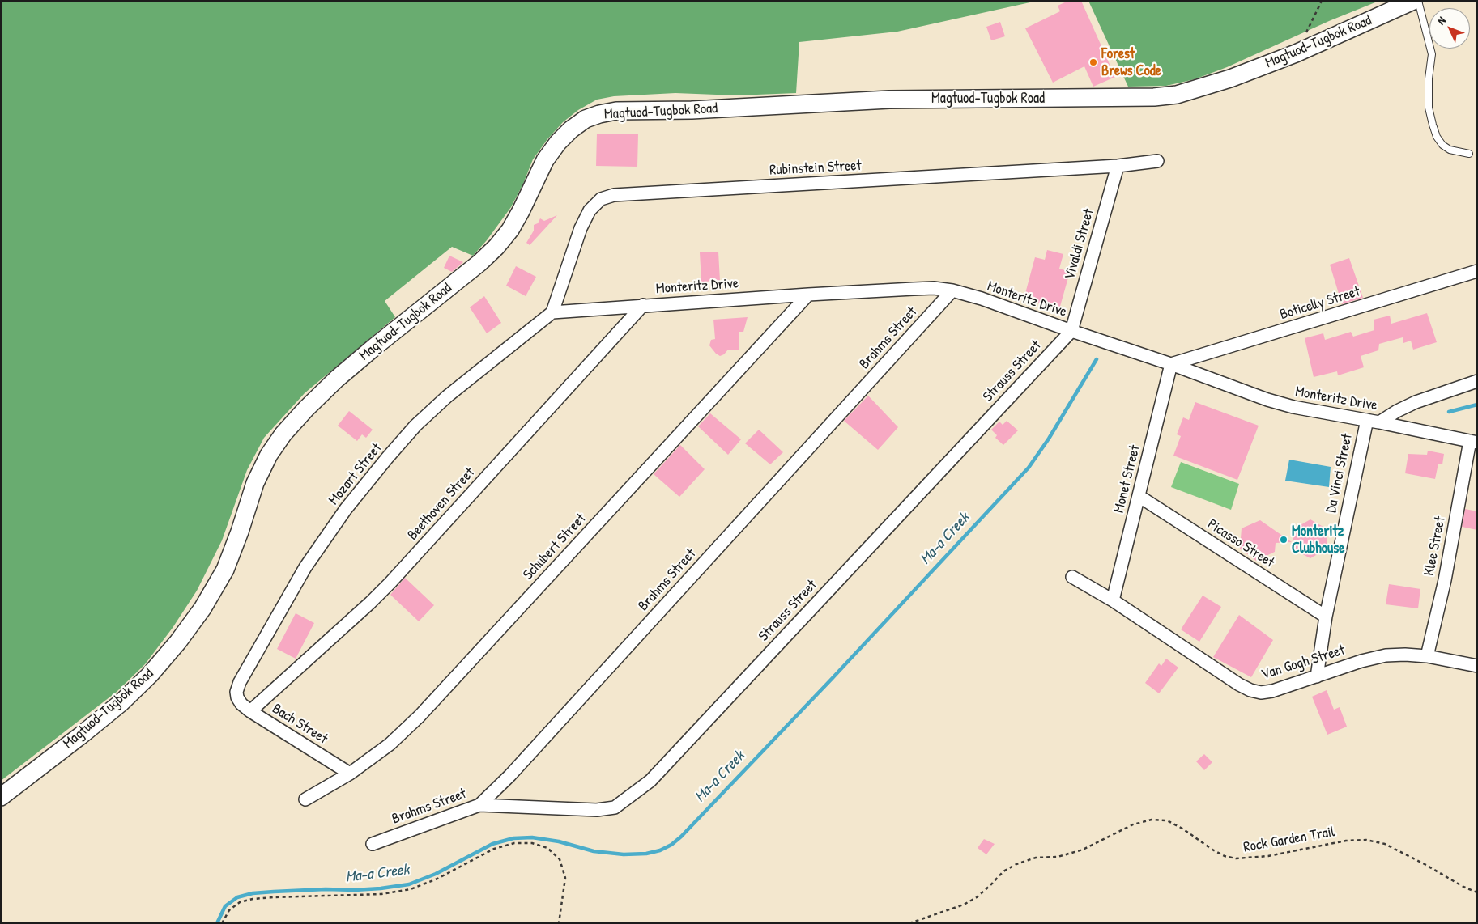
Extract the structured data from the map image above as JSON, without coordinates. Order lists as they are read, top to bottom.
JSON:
{
  "streets": {
    "main road": ["Magtuod-Tugbok Road"],
    "street": [
      "Rubinstein Street",
      "Vivaldi Street",
      "Monteritz Drive",
      "Boticelly Street",
      "Brahms Street",
      "Strauss Street",
      "Da Vinci Street",
      "Mozart Street",
      "Monet Street",
      "Beethoven Street",
      "Picasso Street",
      "Klee Street",
      "Schubert Street",
      "Van Gogh Street",
      "Bach Street"
    ],
    "path": ["Rock Garden Trail"]
  },
  "crossings": [
    ["Rubinstein Street", "Vivaldi Street"],
    ["Rubinstein Street", "Monteritz Drive"],
    ["Rubinstein Street", "Mozart Street"],
    ["Vivaldi Street", "Monteritz Drive"],
    ["Vivaldi Street", "Strauss Street"],
    ["Monteritz Drive", "Boticelly Street"],
    ["Monteritz Drive", "Brahms Street"],
    ["Monteritz Drive", "Strauss Street"],
    ["Monteritz Drive", "Da Vinci Street"],
    ["Monteritz Drive", "Mozart Street"],
    ["Monteritz Drive", "Monet Street"],
    ["Monteritz Drive", "Beethoven Street"],
    ["Monteritz Drive", "Klee Street"],
    ["Monteritz Drive", "Schubert Street"],
    ["Boticelly Street", "Monet Street"],
    ["Brahms Street", "Strauss Street"],
    ["Da Vinci Street", "Picasso Street"],
    ["Da Vinci Street", "Van Gogh Street"],
    ["Mozart Street", "Bach Street"],
    ["Monet Street", "Picasso Street"],
    ["Monet Street", "Van Gogh Street"],
    ["Beethoven Street", "Bach Street"],
    ["Klee Street", "Van Gogh Street"],
    ["Schubert Street", "Bach Street"]
  ],
  "water": ["Ma-a Creek"],
  "places": ["Forest Brews Code", "Monteritz Clubhouse"],
  "north": "top left"
}
